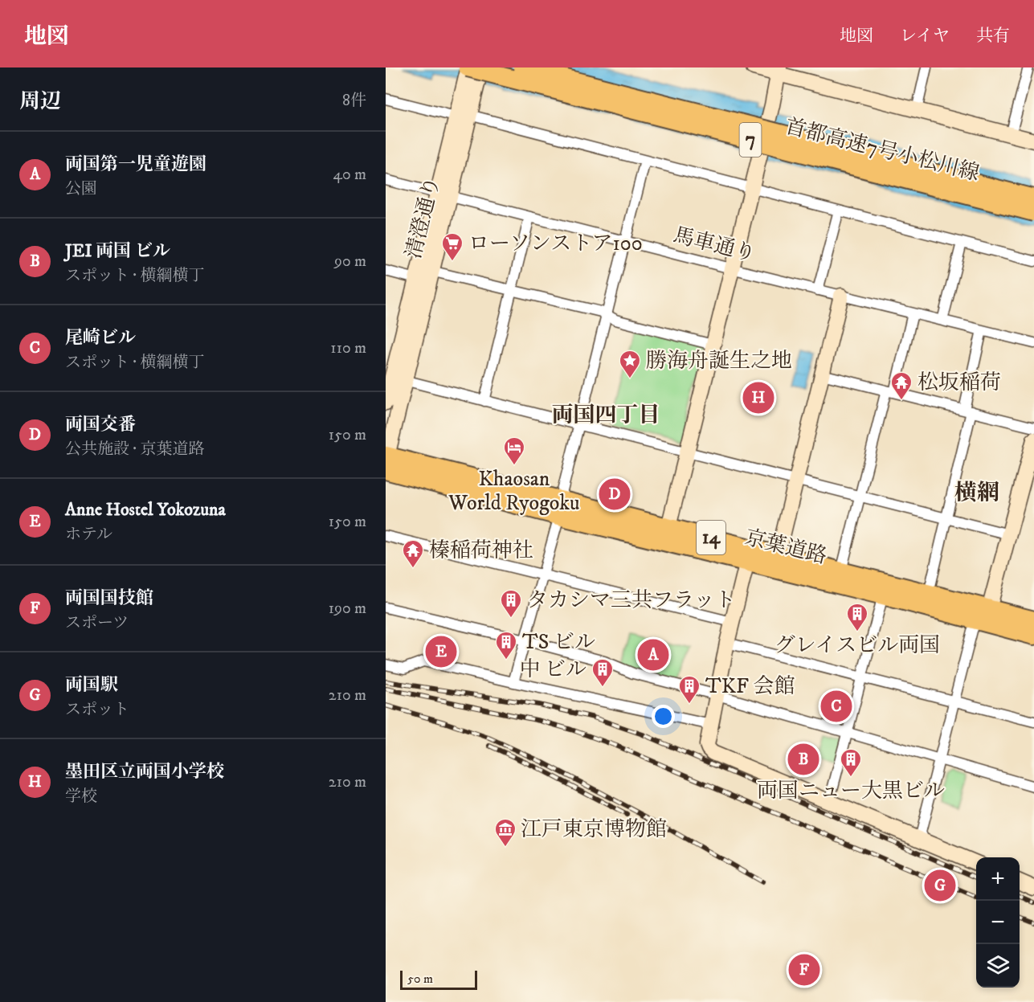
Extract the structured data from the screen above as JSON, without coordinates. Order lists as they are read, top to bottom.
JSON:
{
  "streets": {
    "highway": [
      "7",
      "首都高速7号小松川線",
      "14",
      "京葉道路"
    ],
    "street": ["清澄通り", "馬車通り"]
  },
  "crossings": [
    ["首都高速7号小松川線", "清澄通り"],
    ["清澄通り", "馬車通り"],
    ["清澄通り", "京葉道路"]
  ],
  "districts": ["両国四丁目", "横網"],
  "places": {
    "supermarket": ["ローソンストア100"],
    "place": ["勝海舟誕生之地"],
    "temple": ["松坂稲荷", "榛稲荷神社"],
    "hotel": ["Khaosan World Ryogoku"],
    "building": [
      "タカシマ三共フラット",
      "グレイスビル両国",
      "TS ビル",
      "中 ビル",
      "TKF 会館",
      "両国ニュー大黒ビル"
    ],
    "museum": ["江戸東京博物館"]
  },
  "scale_bar": "50 m",
  "page": {
    "header": "地図",
    "nav": ["地図", "レイヤ", "共有"],
    "heading": ["周辺", "8件"],
    "list": [
      {
        "mark": "A",
        "name": "両国第一児童遊園",
        "note": "公園",
        "value": "40 m"
      },
      {
        "mark": "B",
        "name": "JEI 両国 ビル",
        "note": "スポット · 横綱横丁",
        "value": "90 m"
      },
      {
        "mark": "C",
        "name": "尾崎ビル",
        "note": "スポット · 横綱横丁",
        "value": "110 m"
      },
      {
        "mark": "D",
        "name": "両国交番",
        "note": "公共施設 · 京葉道路",
        "value": "150 m"
      },
      {
        "mark": "E",
        "name": "Anne Hostel Yokozuna",
        "note": "ホテル",
        "value": "150 m"
      },
      {
        "mark": "F",
        "name": "両国国技館",
        "note": "スポーツ",
        "value": "190 m"
      },
      {
        "mark": "G",
        "name": "両国駅",
        "note": "スポット",
        "value": "210 m"
      },
      {
        "mark": "H",
        "name": "墨田区立両国小学校",
        "note": "学校",
        "value": "210 m"
      }
    ],
    "pins": [
      "H",
      "D",
      "E",
      "A",
      "C",
      "B",
      "G",
      "F"
    ],
    "map_buttons": ["+", "−"],
    "scale": "50 m"
  }
}
